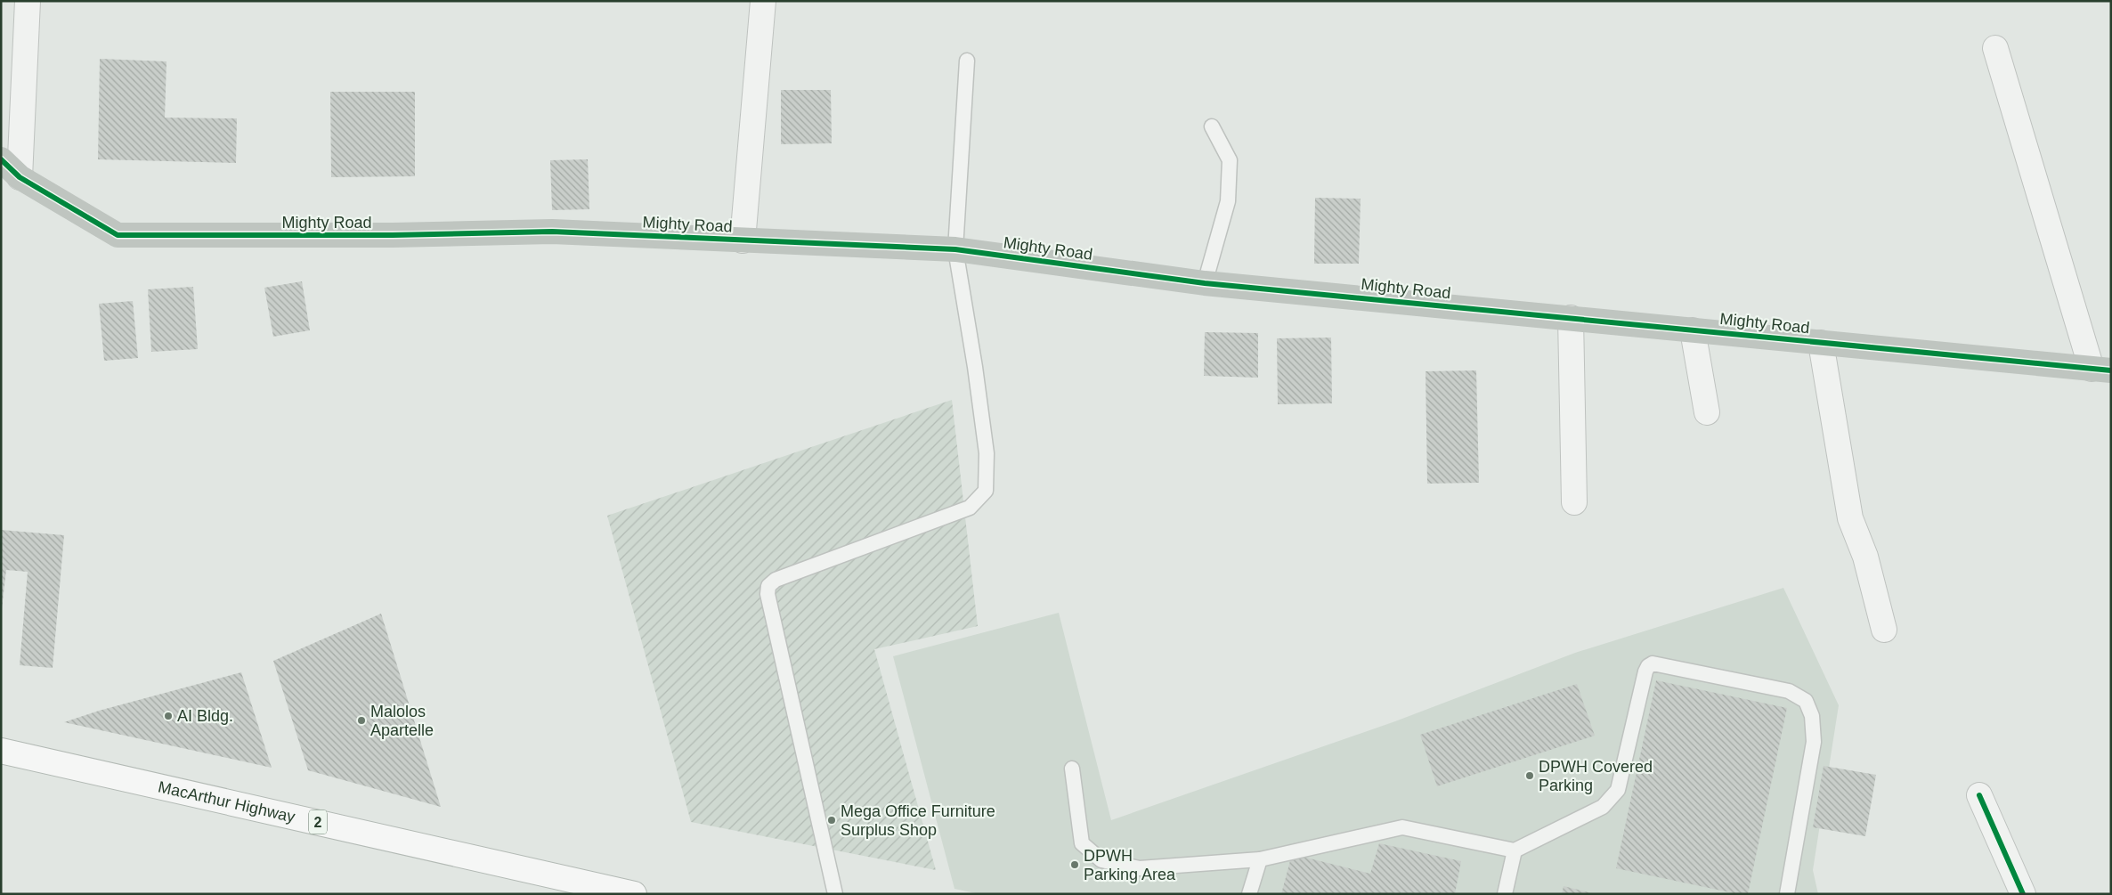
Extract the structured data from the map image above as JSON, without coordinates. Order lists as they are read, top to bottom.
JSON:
{
  "streets": {
    "highway": ["MacArthur Highway", "2"],
    "street": ["Mighty Road"]
  },
  "places": [
    "AI Bldg.",
    "Malolos Apartelle",
    "DPWH Covered Parking",
    "Mega Office Furniture Surplus Shop",
    "DPWH Parking Area"
  ]
}
